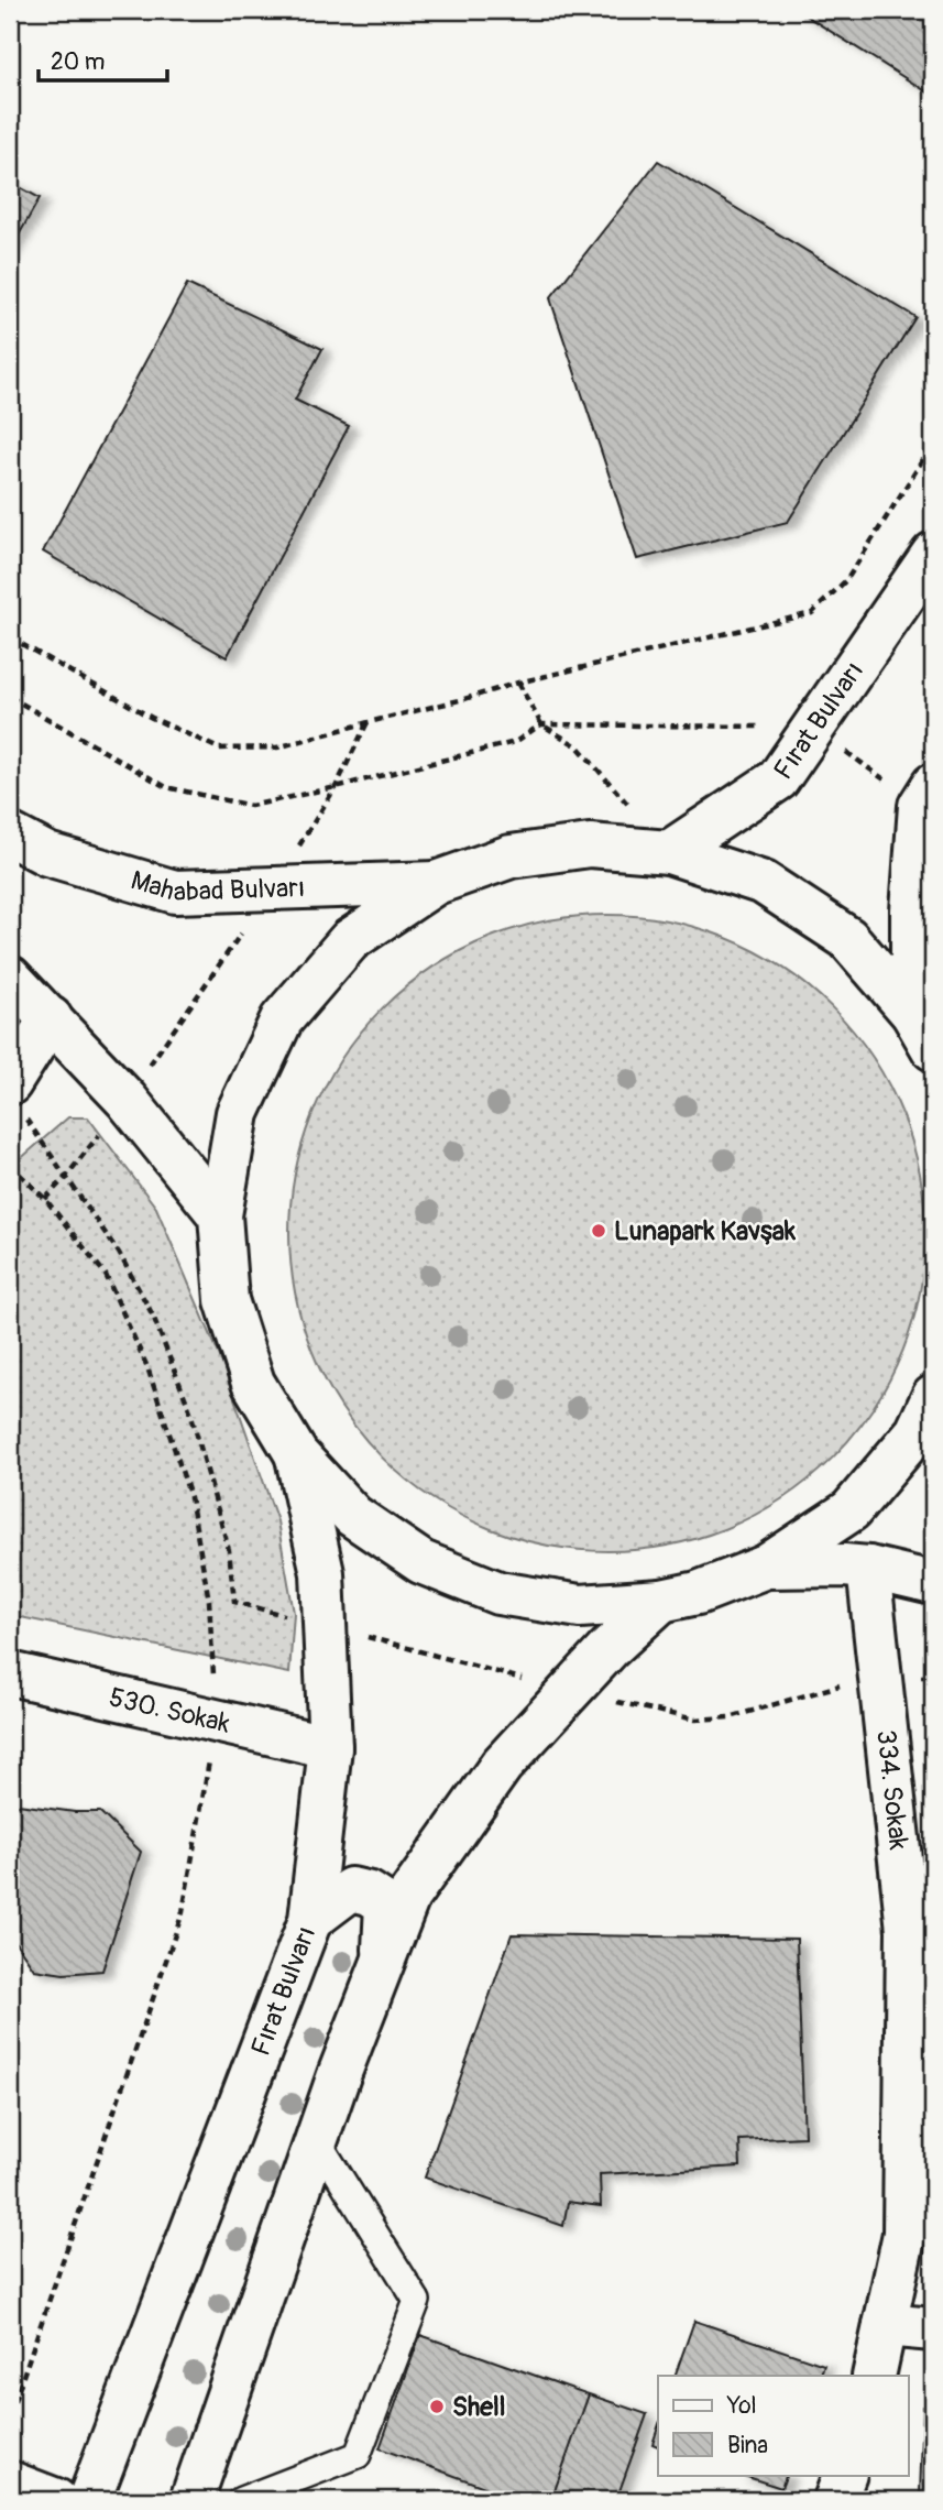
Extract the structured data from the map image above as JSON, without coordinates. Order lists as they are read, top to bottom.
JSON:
{
  "streets": {
    "main road": [
      "Fırat Bulvarı",
      "Mahabad Bulvarı",
      "530. Sokak",
      "334. Sokak"
    ]
  },
  "crossings": [
    ["Fırat Bulvarı", "530. Sokak"]
  ],
  "places": ["Lunapark Kavşak", "Shell"],
  "legend": ["Yol", "Bina"],
  "scale_bar": "20 m"
}
